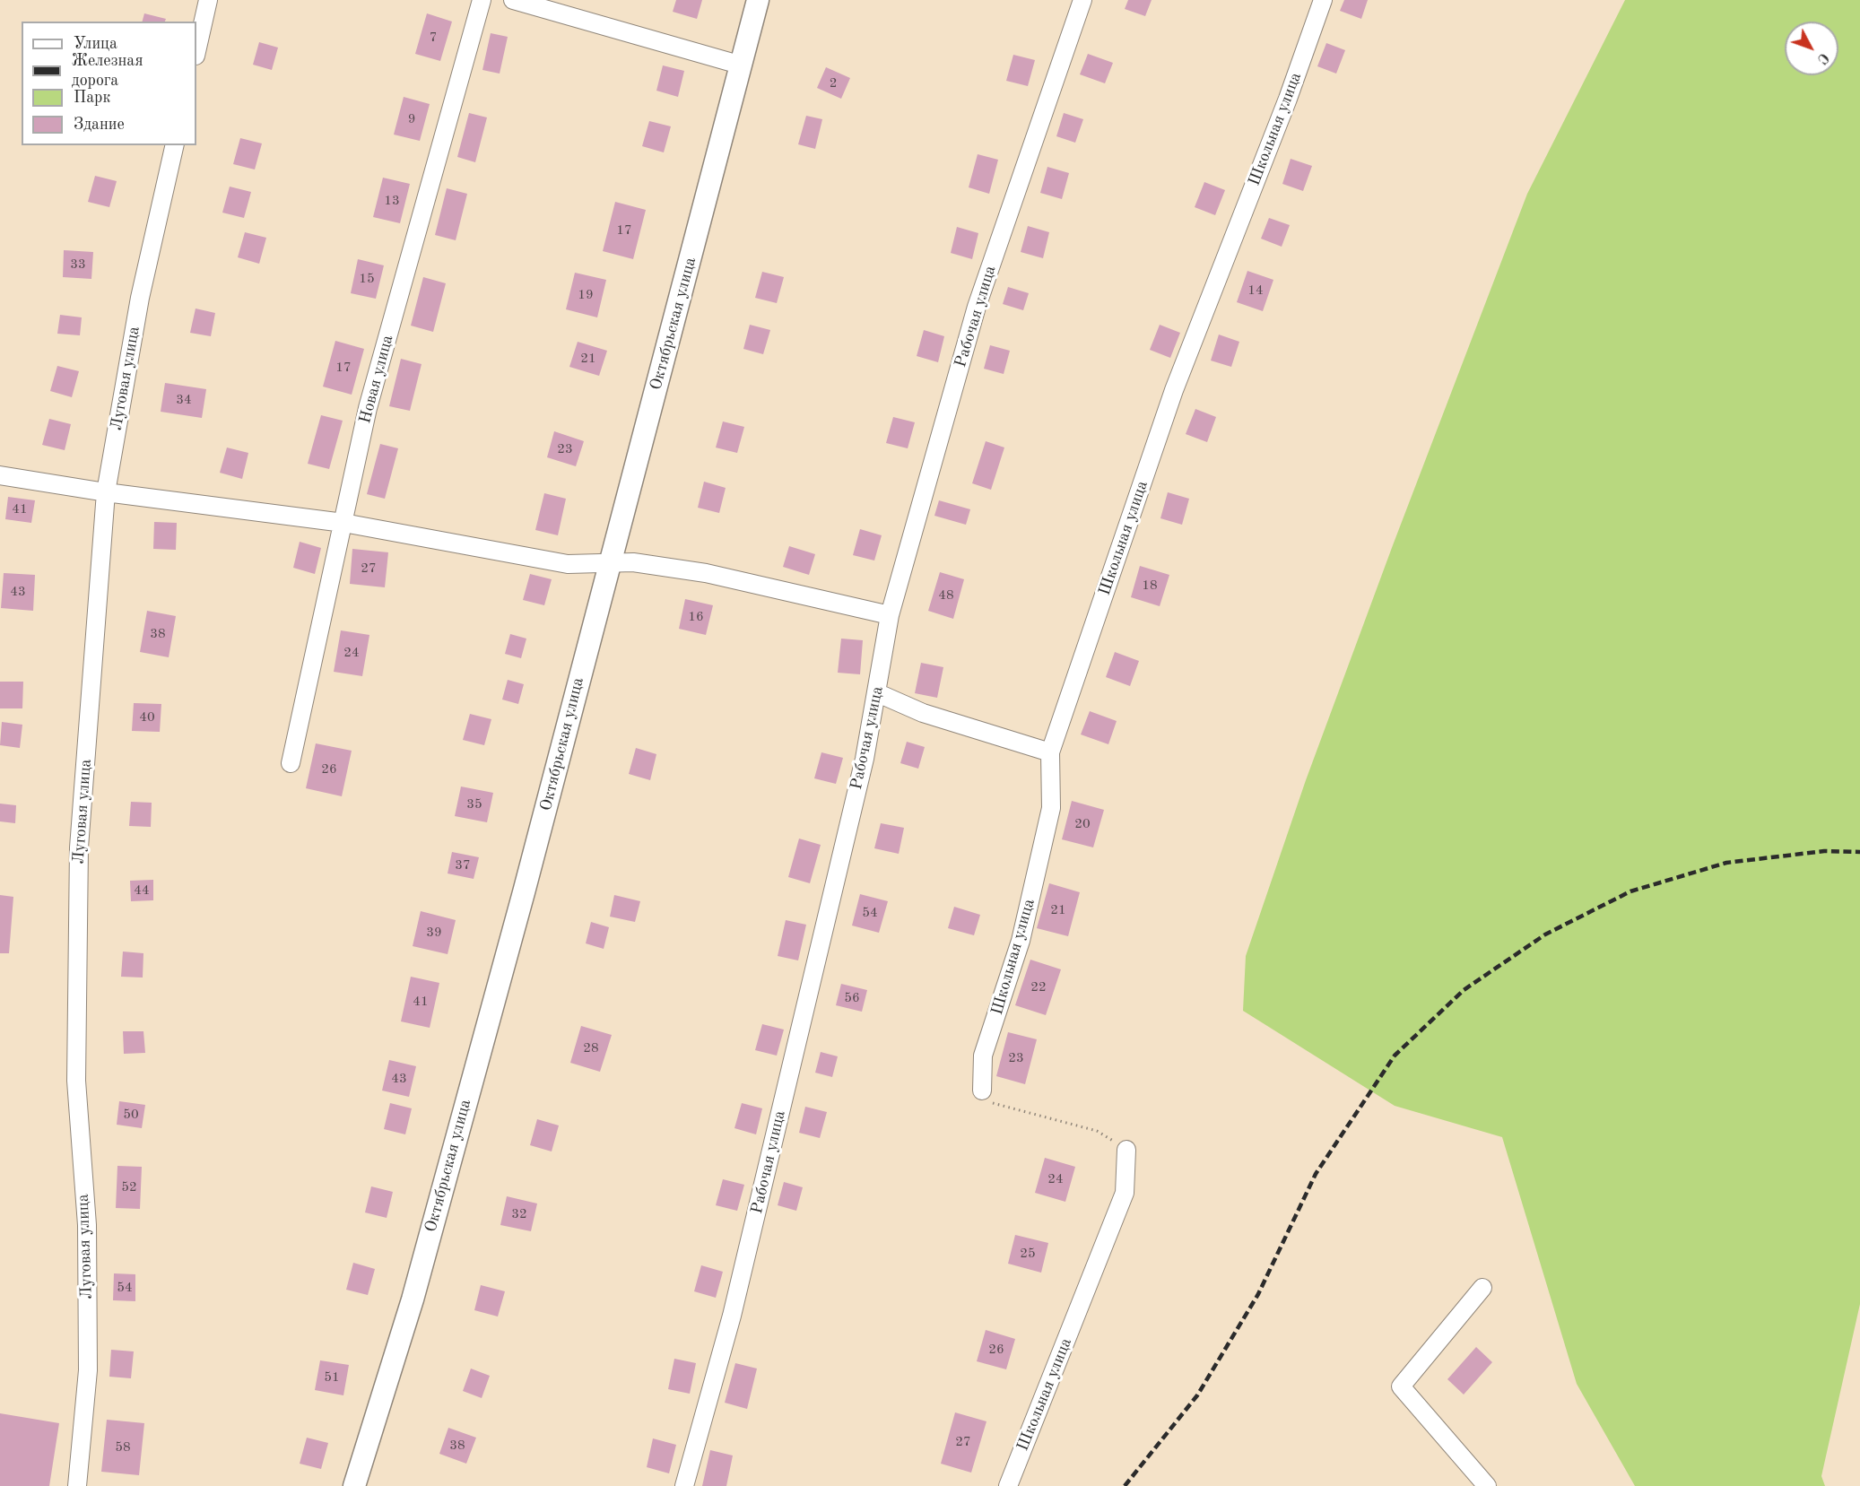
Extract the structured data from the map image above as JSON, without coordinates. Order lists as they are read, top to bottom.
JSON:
{
  "streets": {
    "street": [
      "Школьная улица",
      "Рабочая улица",
      "Октябрьская улица",
      "Луговая улица",
      "Новая улица"
    ]
  },
  "house_numbers": [
    "7",
    "2",
    "9",
    "13",
    "17",
    "33",
    "15",
    "14",
    "19",
    "21",
    "17",
    "34",
    "23",
    "41",
    "27",
    "18",
    "43",
    "48",
    "16",
    "38",
    "24",
    "40",
    "26",
    "35",
    "20",
    "37",
    "44",
    "21",
    "54",
    "39",
    "22",
    "56",
    "41",
    "28",
    "23",
    "43",
    "50",
    "24",
    "52",
    "32",
    "25",
    "54",
    "26",
    "51",
    "27",
    "38",
    "58"
  ],
  "legend": [
    "Улица",
    "Железная дорога",
    "Парк",
    "Здание"
  ],
  "north": "bottom right"
}
